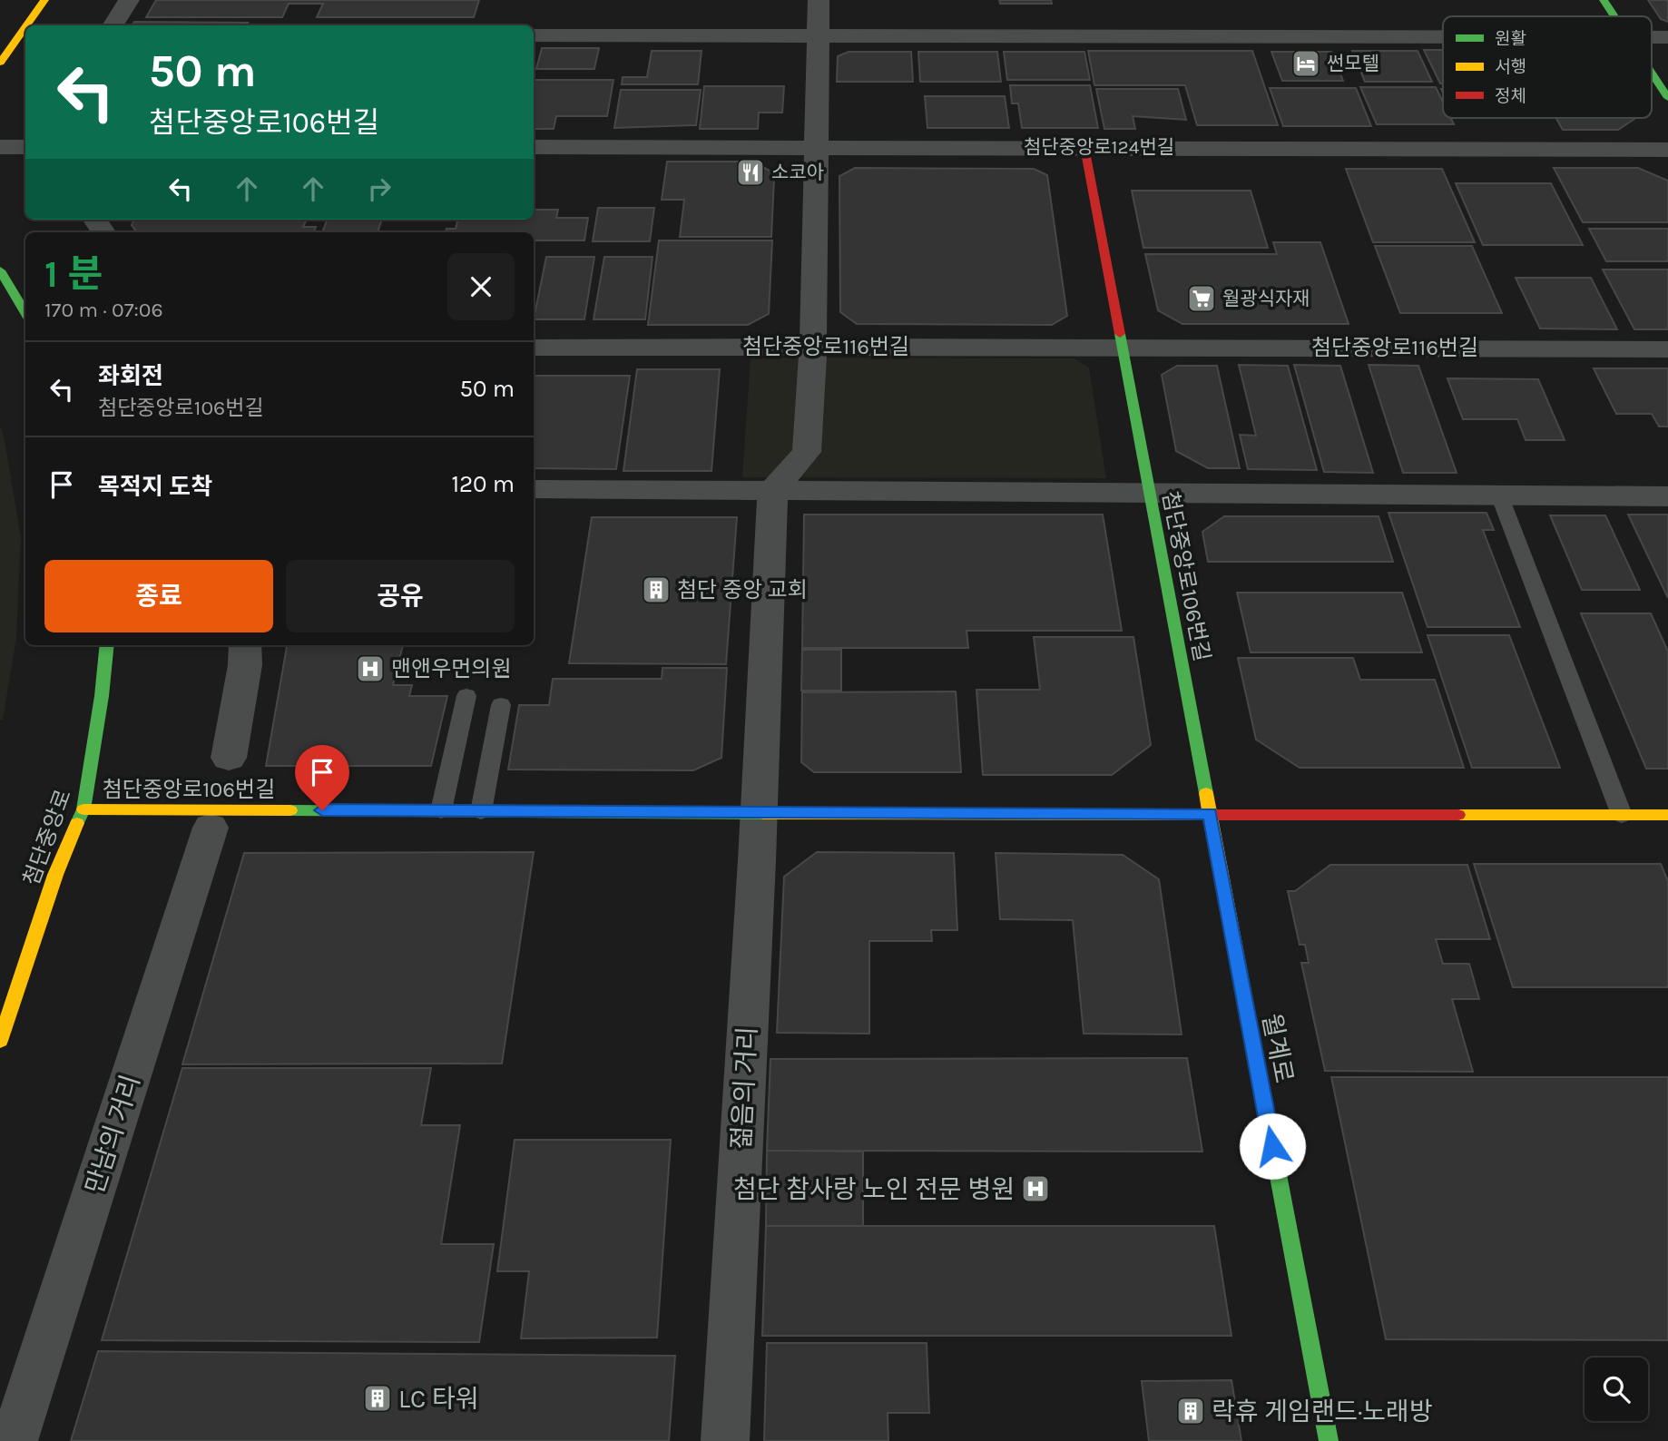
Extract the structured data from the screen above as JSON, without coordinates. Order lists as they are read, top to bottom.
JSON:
{
  "streets": {
    "street": [
      "첨단중앙로124번길",
      "첨단중앙로116번길",
      "첨단중앙로106번길",
      "첨단중앙로",
      "월계로",
      "젊음의 거리",
      "만남의 거리"
    ]
  },
  "crossings": [
    ["첨단중앙로116번길", "첨단중앙로106번길"],
    ["첨단중앙로106번길", "첨단중앙로"],
    ["첨단중앙로106번길", "월계로"],
    ["첨단중앙로106번길", "젊음의 거리"]
  ],
  "places": {
    "hotel": ["썬모텔"],
    "restaurant": ["소코아"],
    "supermarket": ["월광식자재"],
    "building": ["첨단 중앙 교회", "LC 타워", "락휴 게임랜드·노래방"],
    "hospital": ["맨앤우먼의원", "첨단 참사랑 노인 전문 병원"]
  },
  "legend": ["원활", "서행", "정체"],
  "page": {
    "turn": ["50 m", "첨단중앙로106번길"],
    "heading": ["1 분", "170 m · 07:06"],
    "list": [
      {
        "name": "좌회전",
        "note": "첨단중앙로106번길",
        "value": "50 m"
      },
      {
        "name": "목적지 도착",
        "value": "120 m"
      }
    ],
    "buttons": ["종료", "공유"]
  }
}
